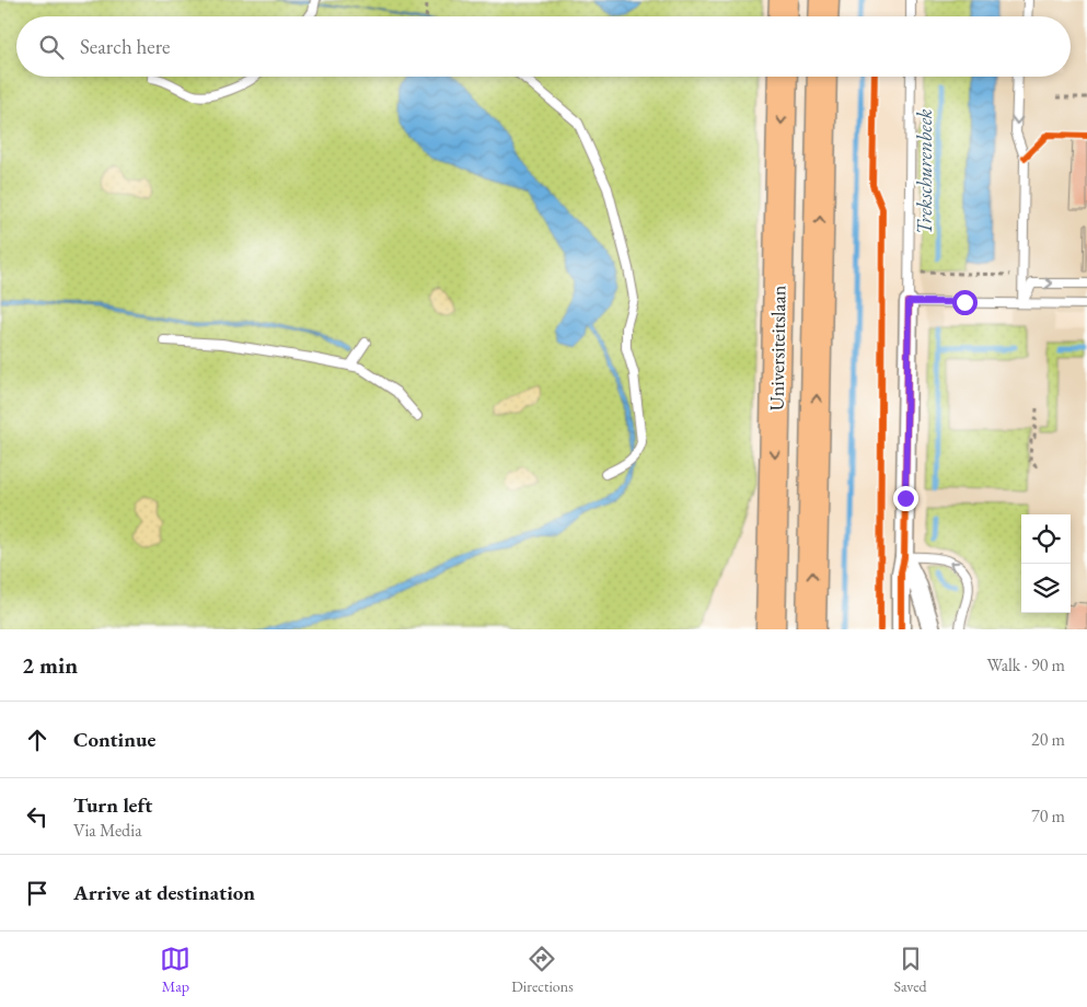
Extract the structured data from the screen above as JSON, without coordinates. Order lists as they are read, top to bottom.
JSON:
{
  "streets": {
    "highway": ["Universiteitslaan"]
  },
  "water": ["Trekschurenbeek"],
  "page": {
    "search": "Search here",
    "heading": ["2 min", "Walk · 90 m"],
    "list": [
      ["Continue", "20 m"],
      ["Turn left", "Via Media", "70 m"],
      "Arrive at destination"
    ],
    "nav": ["Map", "Directions", "Saved"]
  }
}
